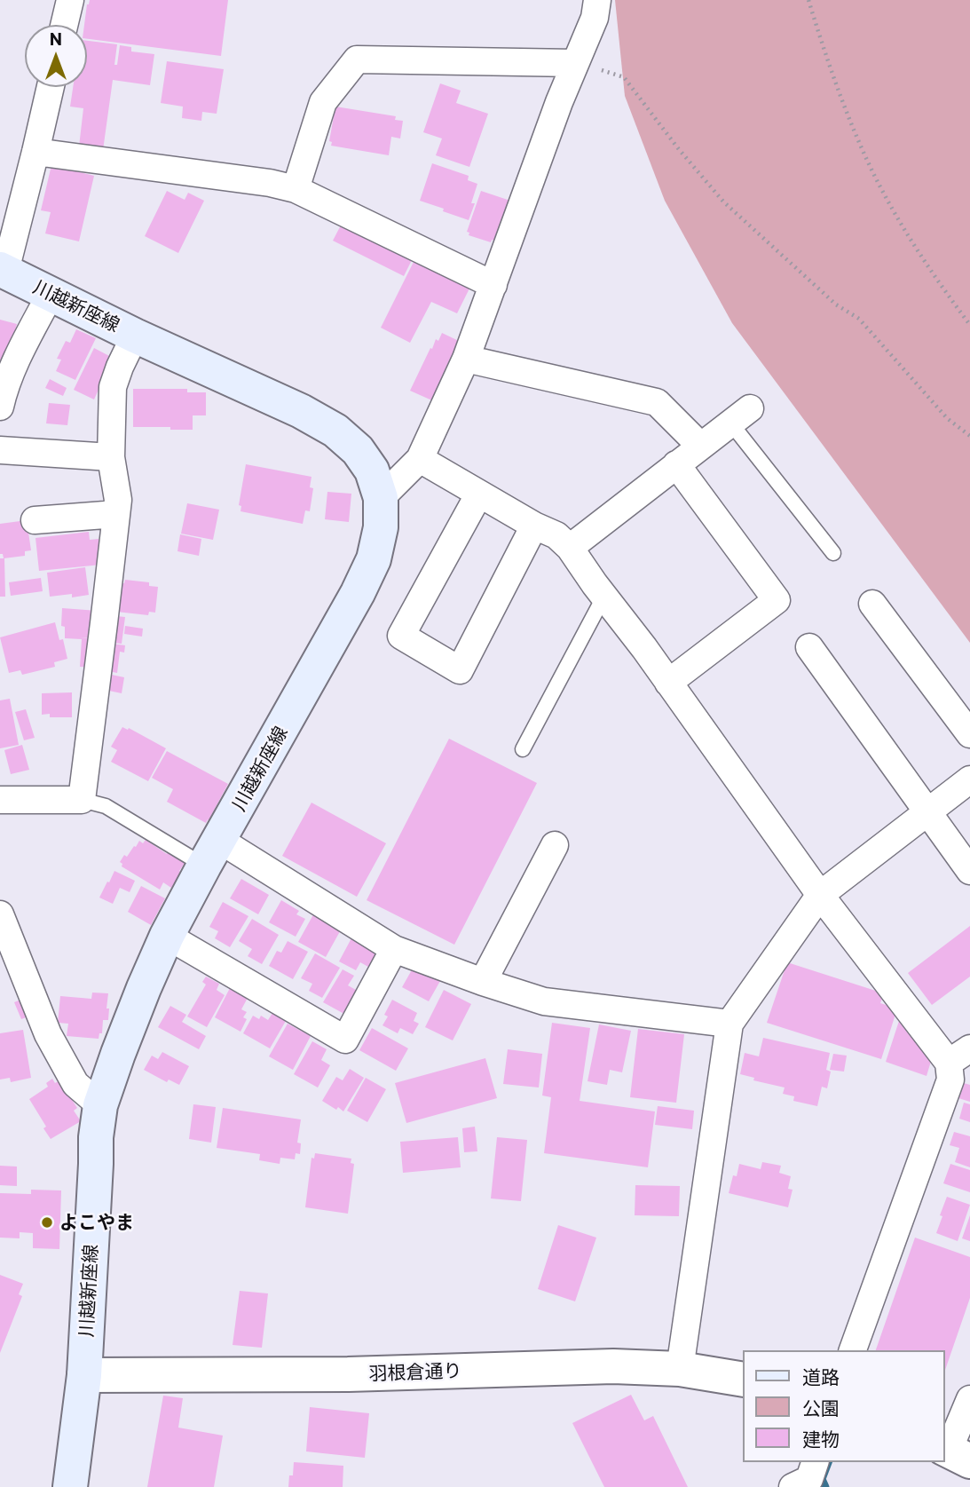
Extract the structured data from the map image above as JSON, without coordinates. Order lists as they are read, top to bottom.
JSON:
{
  "streets": {
    "main road": ["川越新座線"],
    "street": ["羽根倉通り"]
  },
  "crossings": [
    ["川越新座線", "羽根倉通り"]
  ],
  "places": ["よこやま"],
  "legend": ["道路", "公園", "建物"],
  "north": "top"
}
